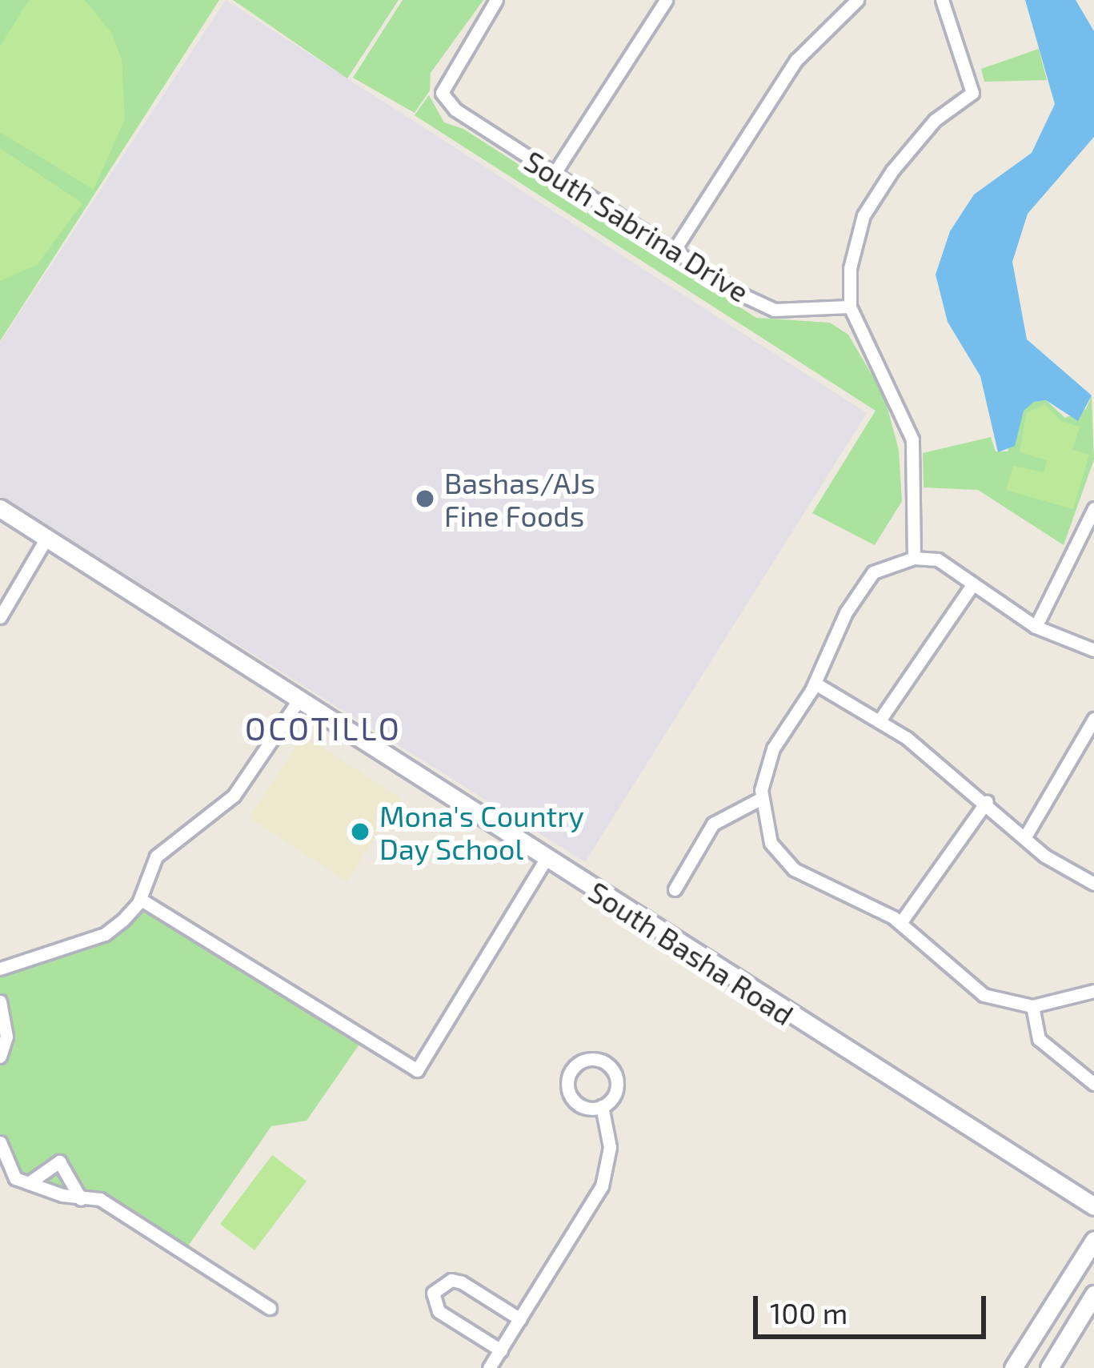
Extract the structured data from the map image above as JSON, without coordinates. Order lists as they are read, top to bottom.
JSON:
{
  "streets": {
    "street": ["South Sabrina Drive", "South Basha Road"]
  },
  "districts": ["OCOTILLO"],
  "places": ["Bashas/AJs Fine Foods", "Mona's Country Day School"],
  "scale_bar": "100 m"
}
